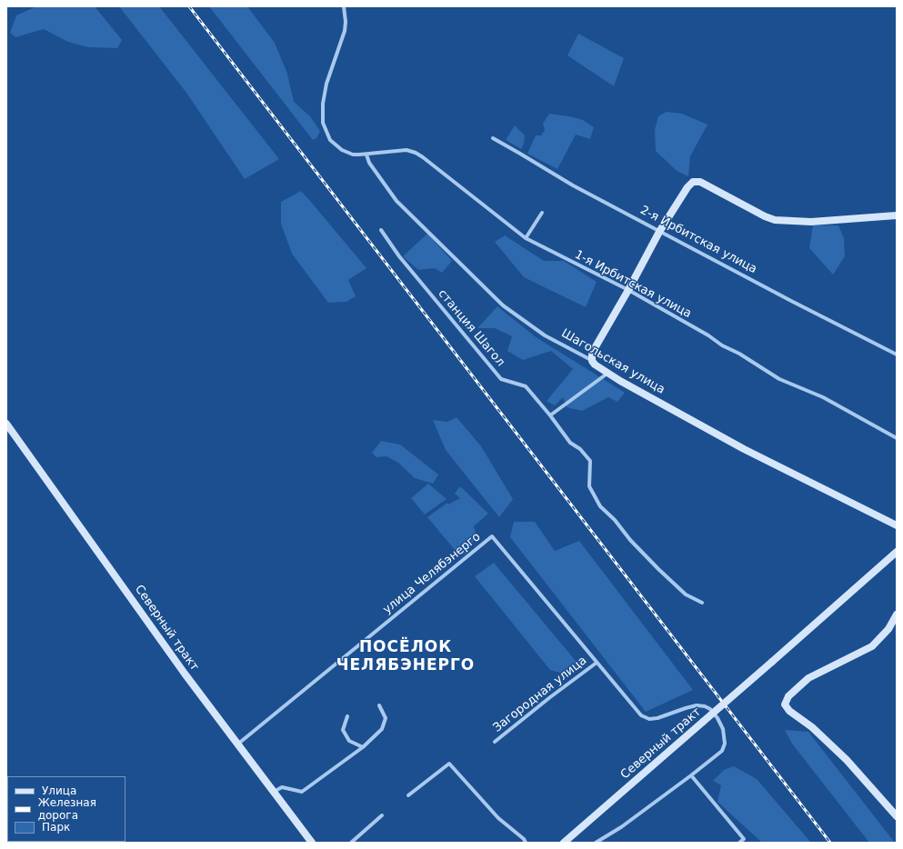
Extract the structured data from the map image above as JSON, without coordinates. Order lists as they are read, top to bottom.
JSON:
{
  "streets": {
    "street": [
      "2-я Ирбитская улица",
      "1-я Ирбитская улица",
      "станция Шагол",
      "Шагольская улица",
      "улица Челябэнерго",
      "Северный тракт",
      "Загородная улица"
    ]
  },
  "crossings": [
    ["1-я Ирбитская улица", "Шагольская улица"],
    ["улица Челябэнерго", "Северный тракт"],
    ["улица Челябэнерго", "Загородная улица"]
  ],
  "districts": ["ПОСЁЛОК ЧЕЛЯБЭНЕРГО"],
  "legend": ["Улица", "Железная дорога", "Парк"]
}
